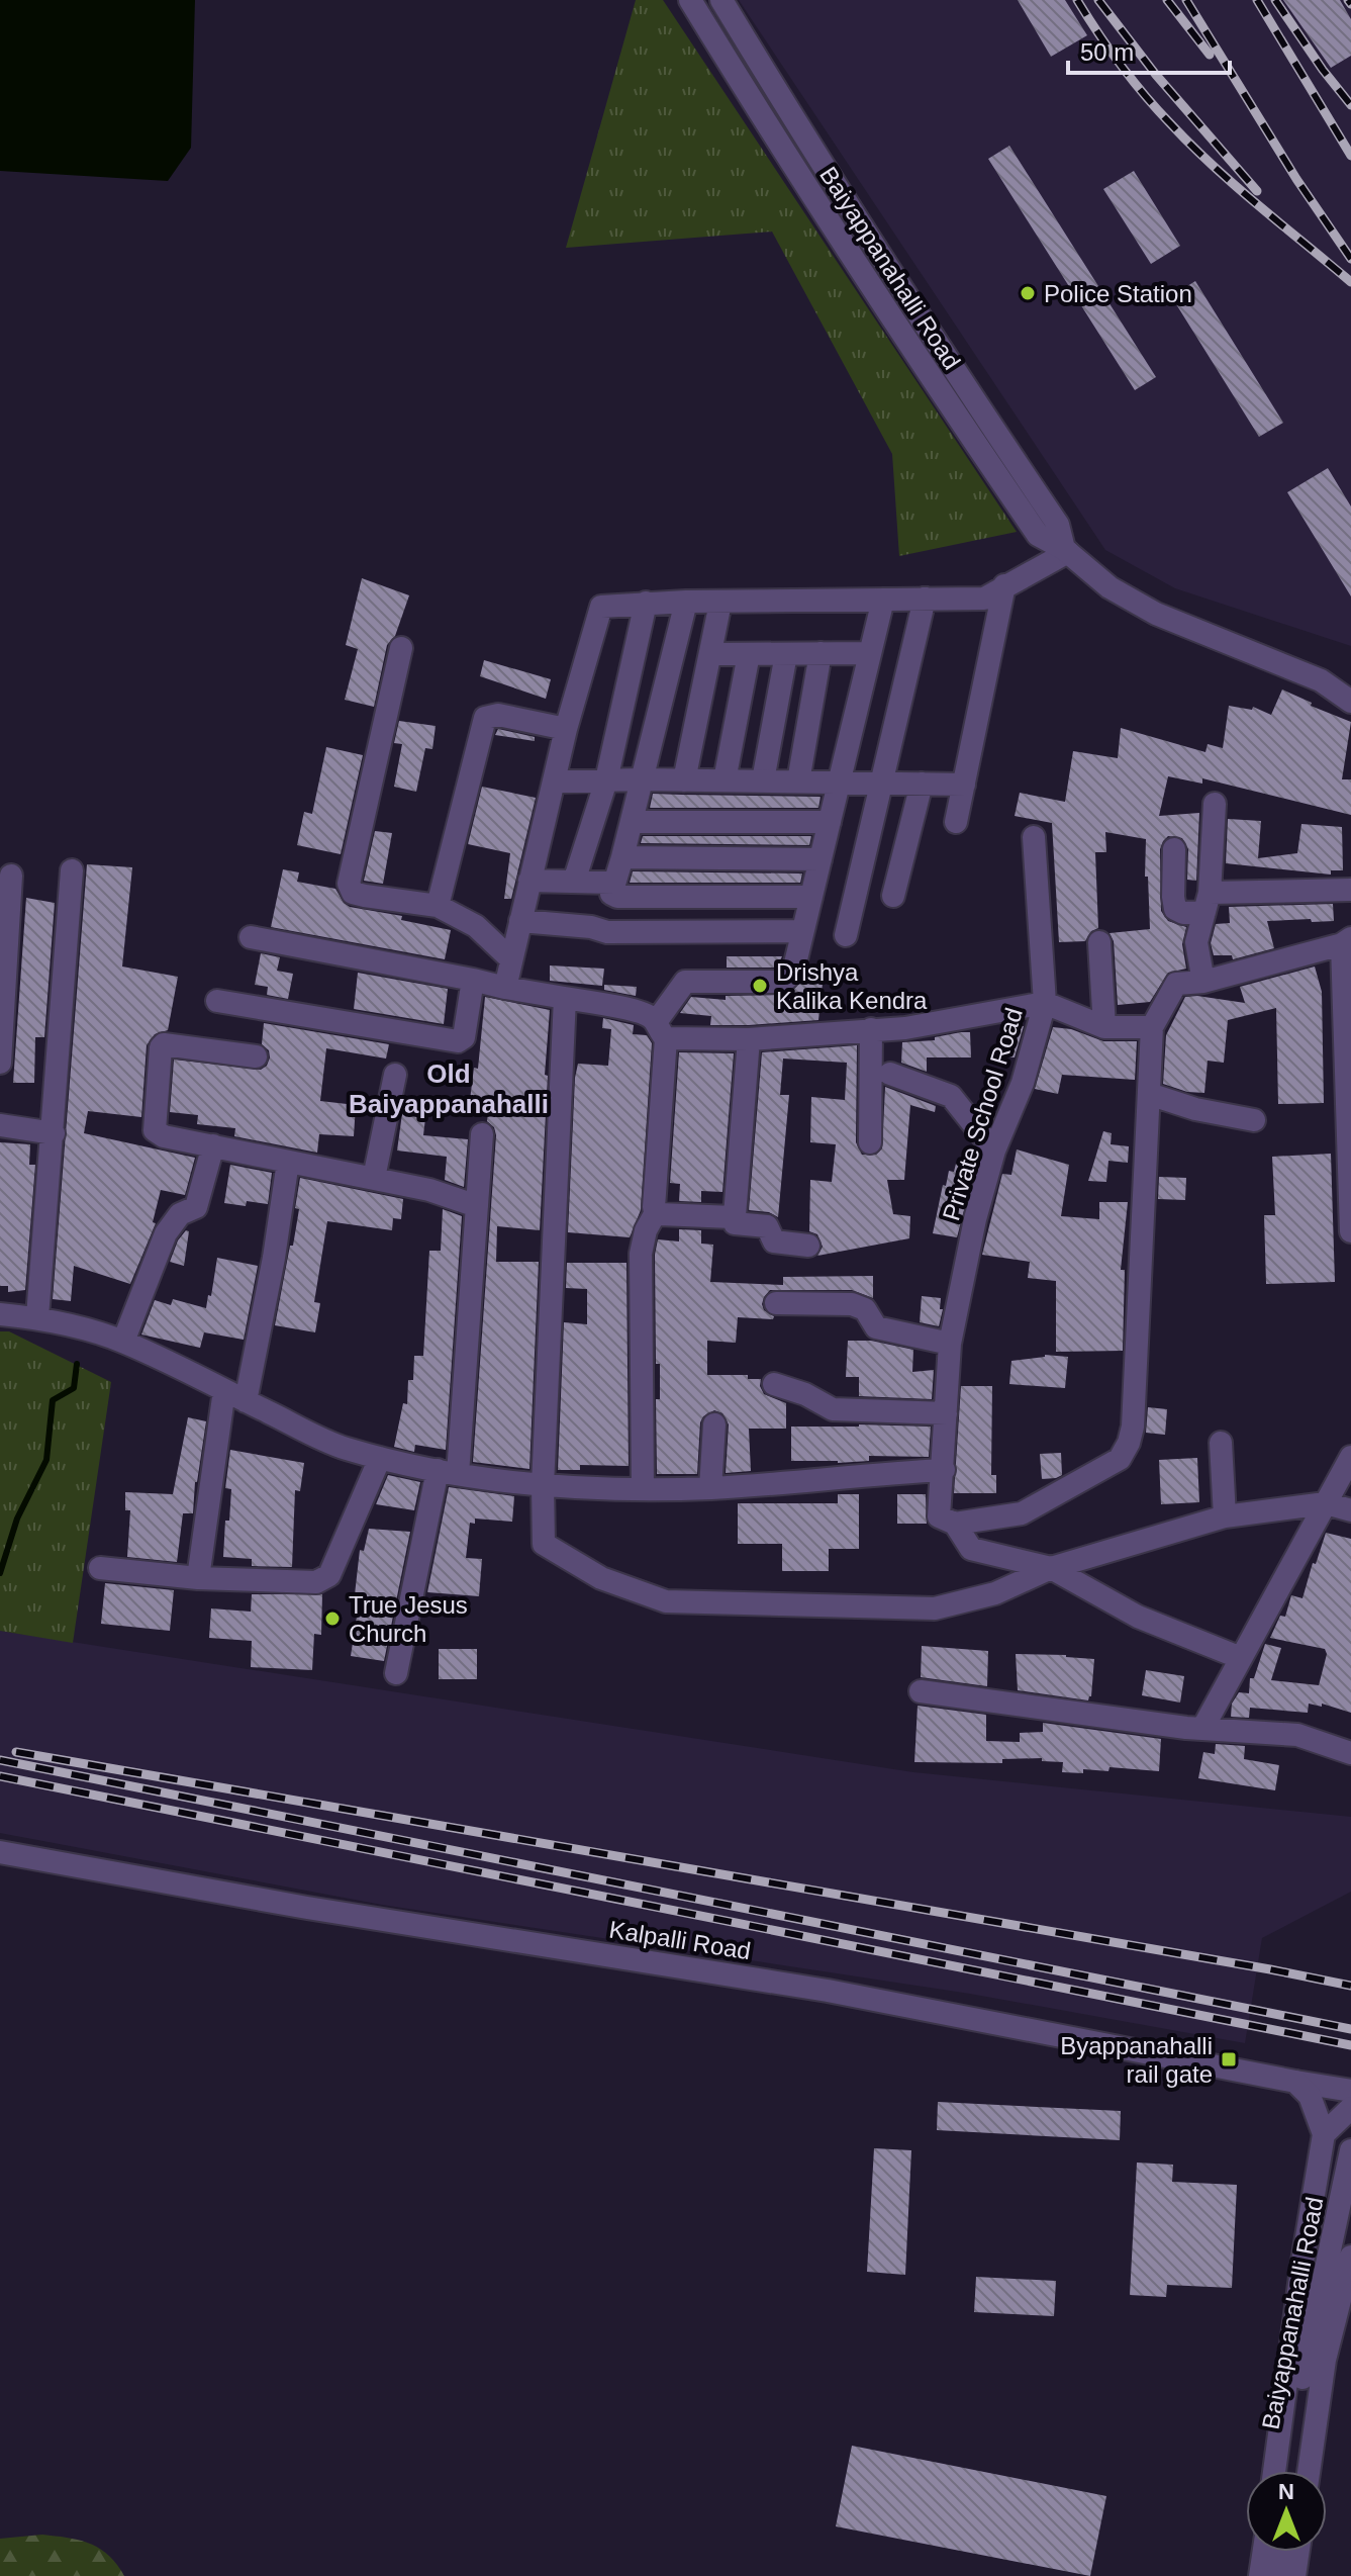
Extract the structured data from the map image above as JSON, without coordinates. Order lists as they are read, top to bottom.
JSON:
{
  "streets": {
    "street": ["Baiyappanahalli Road", "Private School Road", "Kalpalli Road"]
  },
  "districts": ["Old Baiyappanahalli"],
  "places": {
    "other": ["Police Station", "Drishya Kalika Kendra", "True Jesus Church"],
    "transit": ["Byappanahalli rail gate"]
  },
  "scale_bar": "50 m",
  "north": "top"
}
